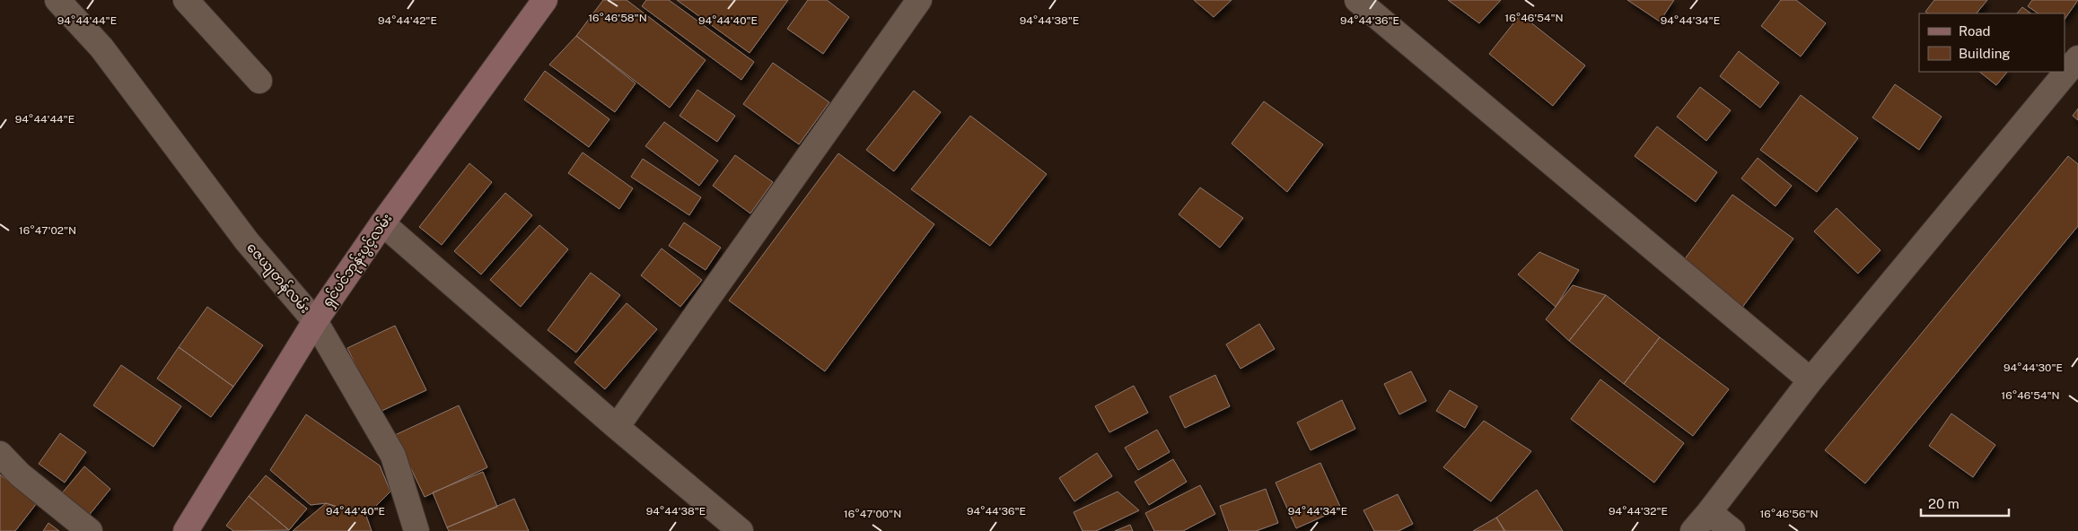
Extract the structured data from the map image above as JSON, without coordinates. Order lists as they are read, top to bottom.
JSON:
{
  "streets": {
    "street": ["ရှင်ပင်ဘုန်းပွင့်လမ်း", "ဇေယျတန်လမ်း"]
  },
  "crossings": [
    ["ရှင်ပင်ဘုန်းပွင့်လမ်း", "ဇေယျတန်လမ်း"]
  ],
  "legend": ["Road", "Building"],
  "scale_bar": "20 m",
  "coordinates": [
    "16°46'54\"N",
    "16°46'58\"N",
    "94°44'44\"E",
    "94°44'42\"E",
    "94°44'40\"E",
    "94°44'38\"E",
    "94°44'36\"E",
    "94°44'34\"E",
    "16°47'02\"N",
    "94°44'30\"E",
    "94°44'32\"E",
    "16°47'00\"N",
    "16°46'56\"N"
  ]
}
